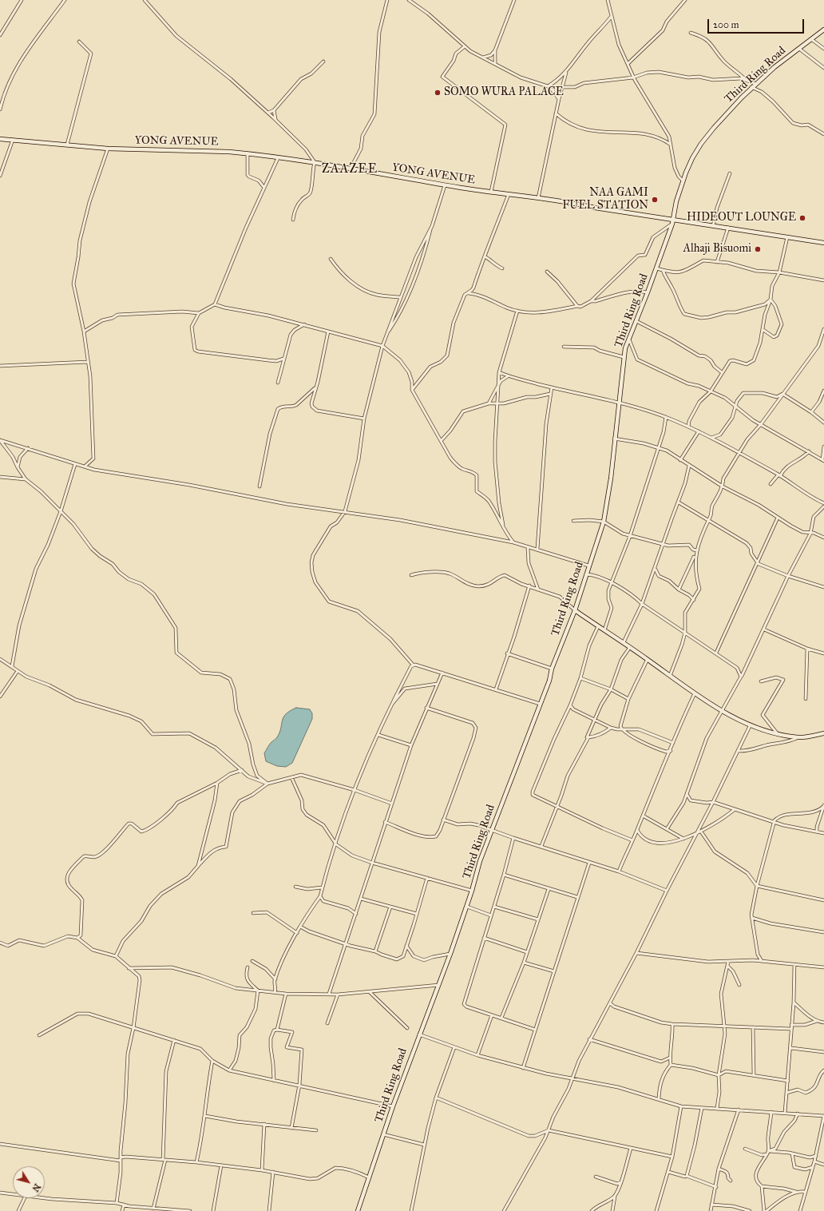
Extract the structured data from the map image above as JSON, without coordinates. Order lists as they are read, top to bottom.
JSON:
{
  "streets": {
    "street": ["Third Ring Road", "YONG AVENUE"]
  },
  "crossings": [
    ["Third Ring Road", "YONG AVENUE"]
  ],
  "districts": ["ZAAZEE"],
  "places": [
    "SOMO WURA PALACE",
    "NAA GAMI FUEL STATION",
    "HIDEOUT LOUNGE",
    "Alhaji Bisuomi"
  ],
  "scale_bar": "200 m",
  "north": "bottom right"
}
